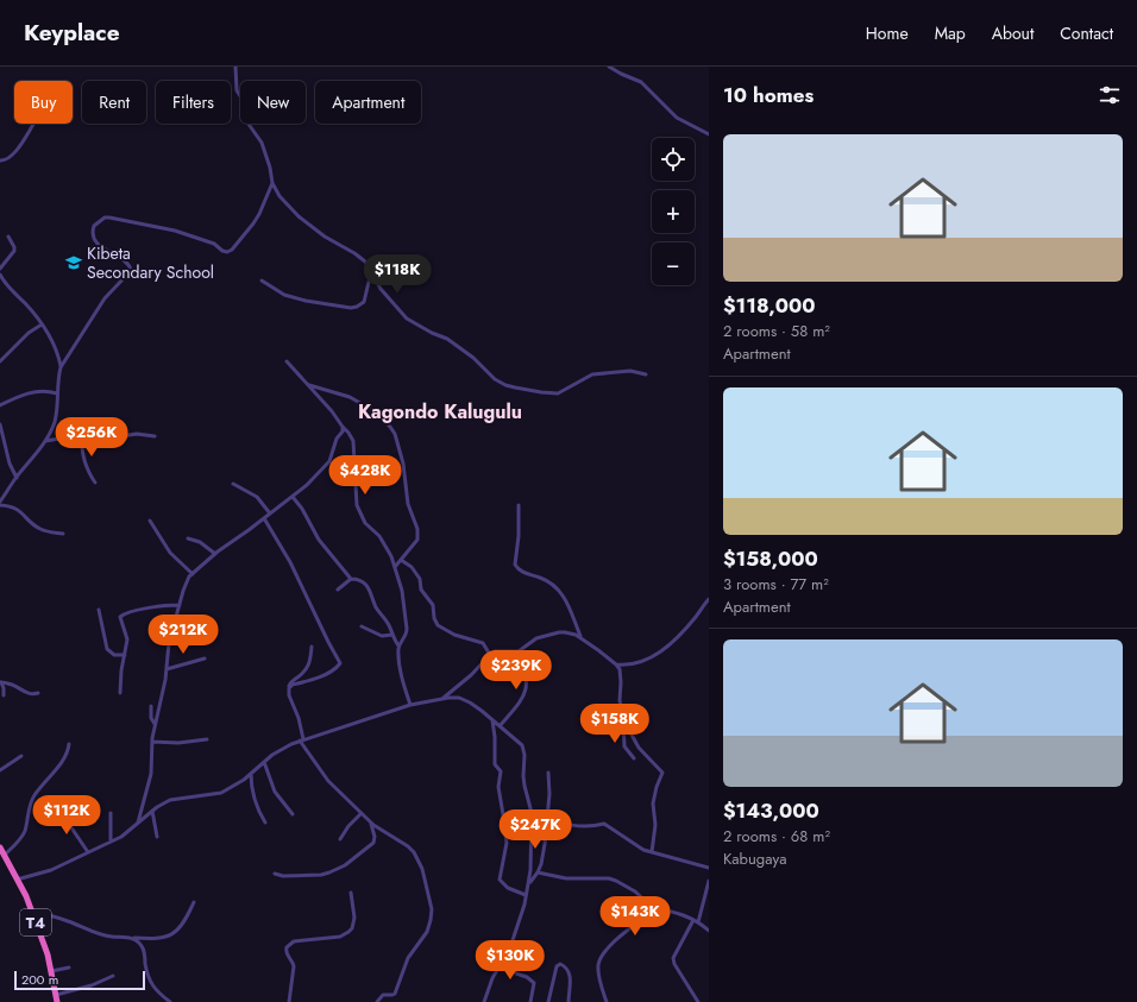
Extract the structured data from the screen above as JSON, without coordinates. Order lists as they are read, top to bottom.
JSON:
{
  "streets": {
    "highway": ["T4"]
  },
  "districts": ["Kagondo Kalugulu"],
  "places": {
    "school or university": ["Kibeta Secondary School"]
  },
  "scale_bar": "200 m",
  "page": {
    "header": "Keyplace",
    "nav": [
      "Home",
      "Map",
      "About",
      "Contact"
    ],
    "heading": "10 homes",
    "chip": [
      "Buy",
      "Rent",
      "Filters",
      "New",
      "Apartment"
    ],
    "list": [
      {
        "name": "$118,000",
        "note": "2 rooms · 58 m² · Apartment"
      },
      {
        "name": "$158,000",
        "note": "3 rooms · 77 m² · Apartment"
      },
      {
        "name": "$143,000",
        "note": "2 rooms · 68 m² · Kabugaya"
      }
    ],
    "map_buttons": ["+", "−"],
    "price": [
      "$118K",
      "$256K",
      "$428K",
      "$212K",
      "$239K",
      "$158K",
      "$112K",
      "$247K",
      "$143K",
      "$130K"
    ],
    "scale": "200 m"
  }
}
